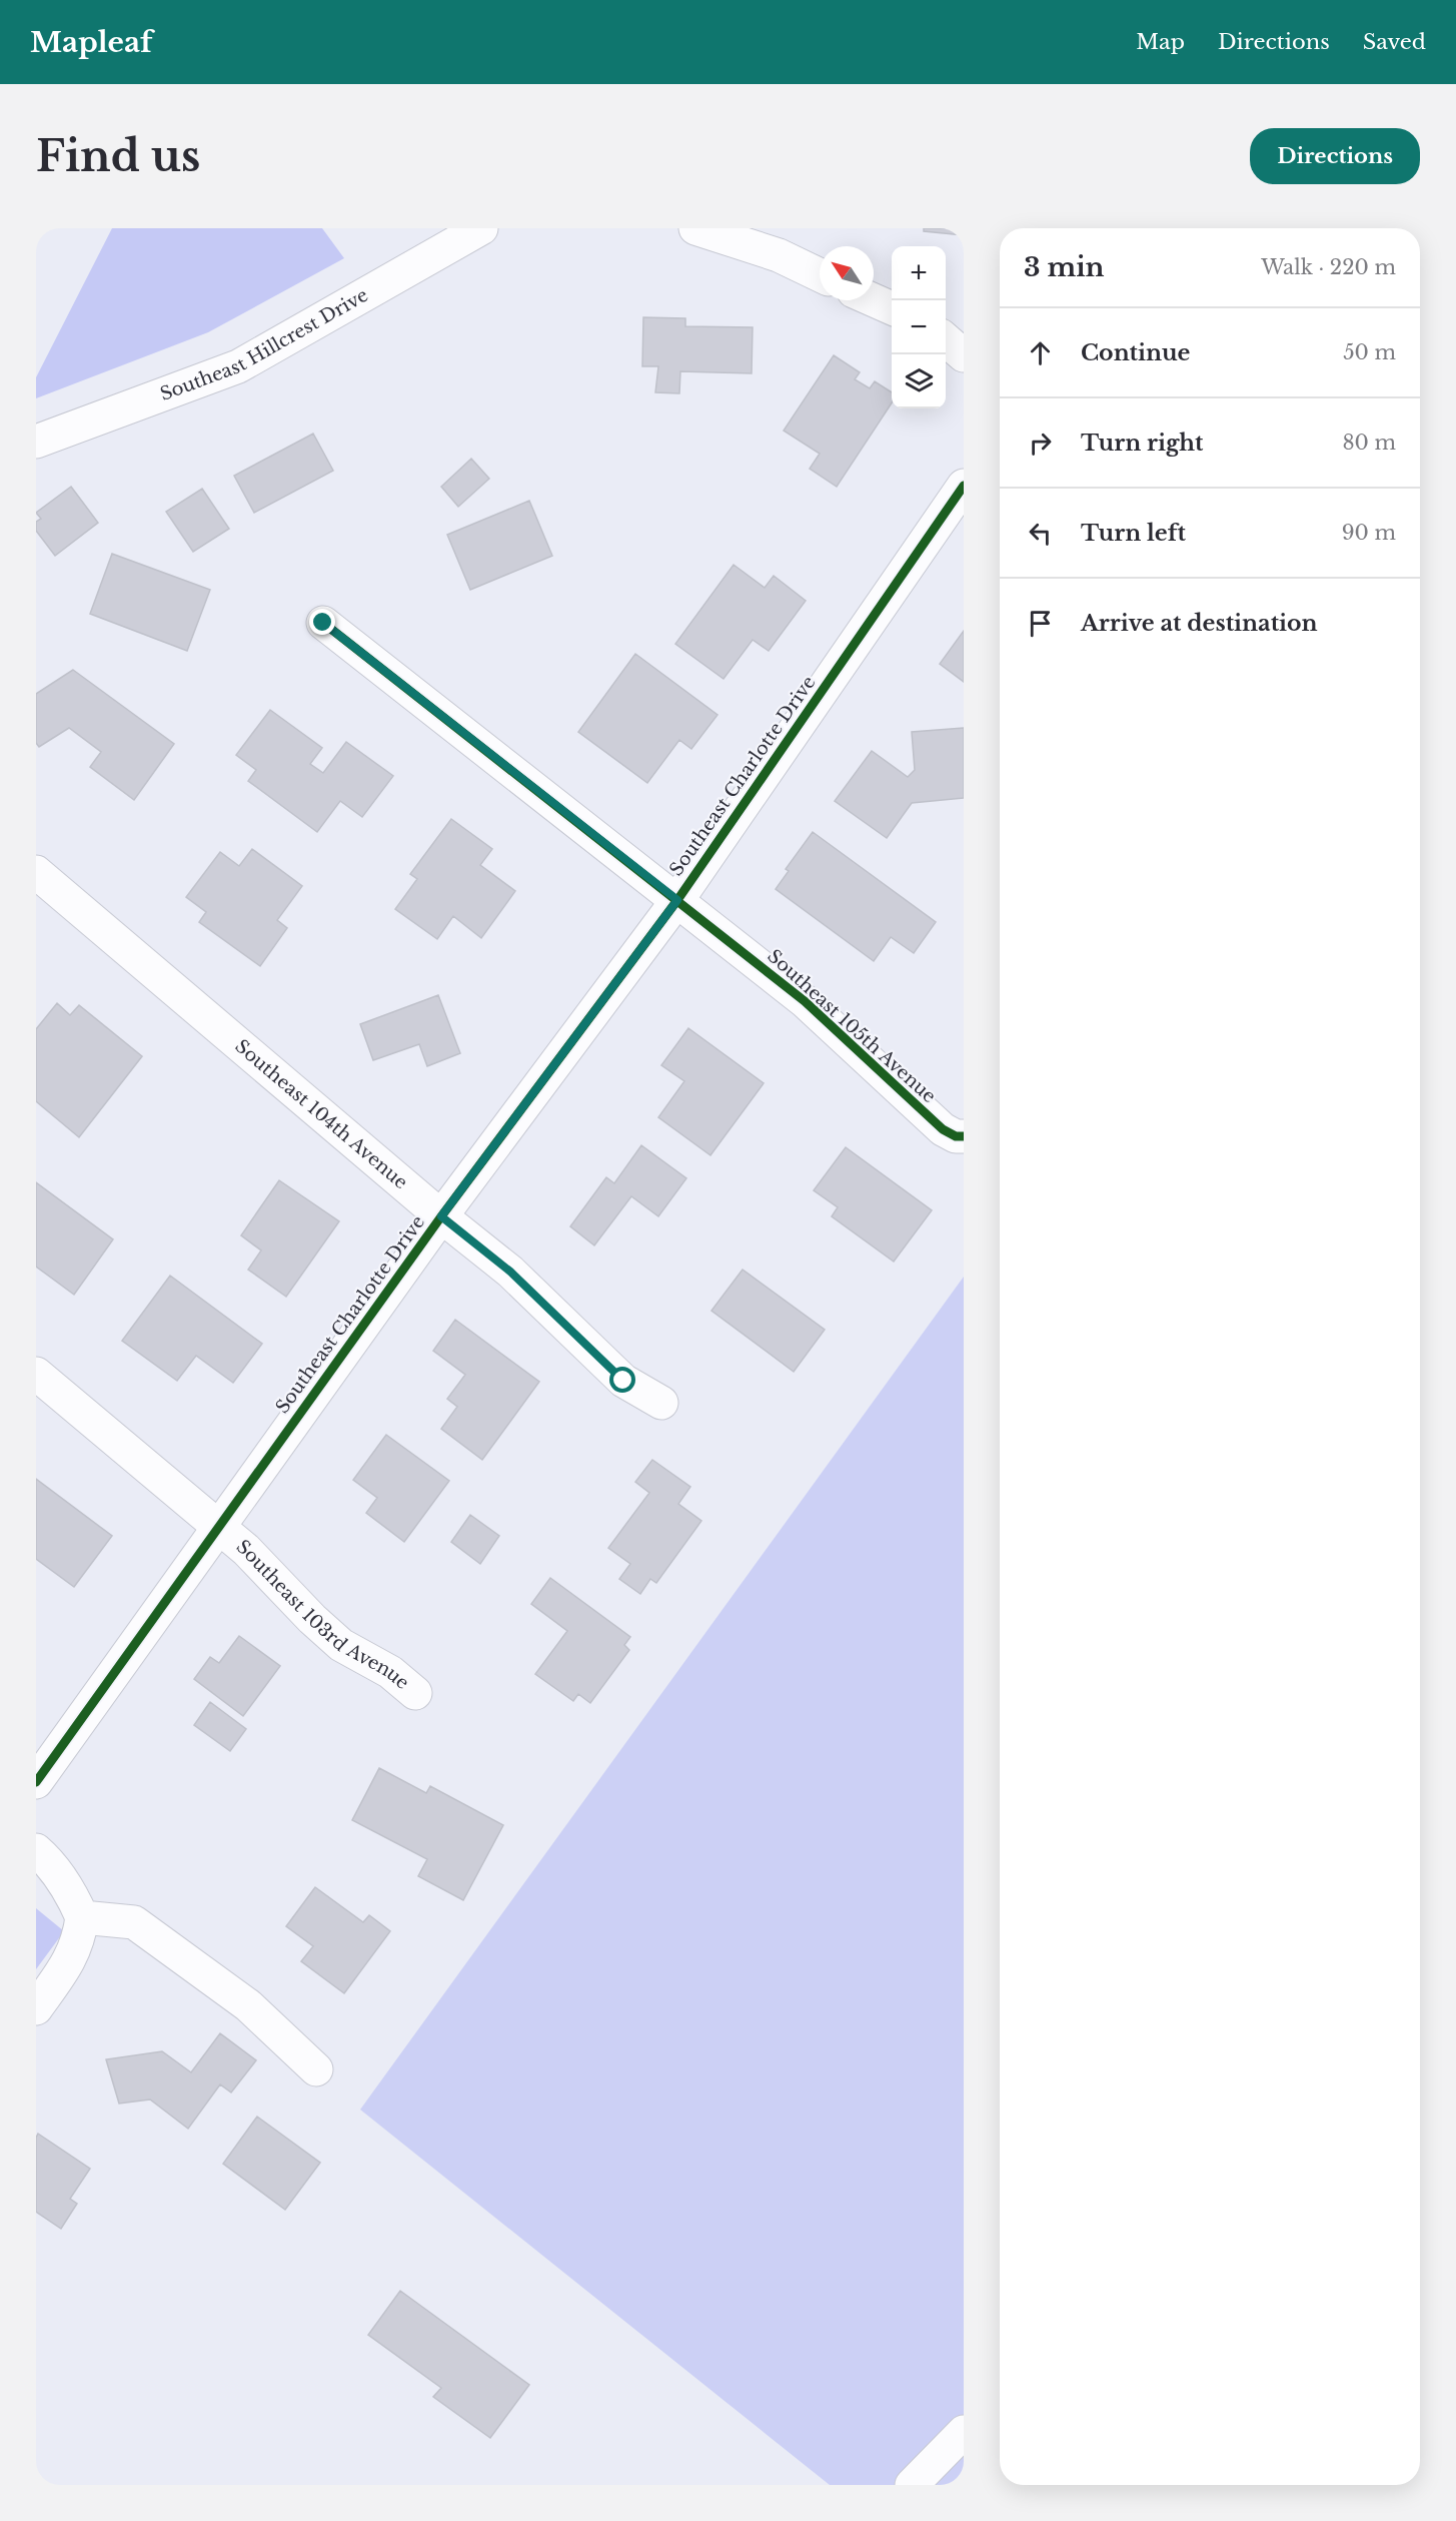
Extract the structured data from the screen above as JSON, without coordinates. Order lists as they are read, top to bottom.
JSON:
{
  "streets": {
    "street": [
      "Southeast Hillcrest Drive",
      "Southeast Charlotte Drive",
      "Southeast 105th Avenue",
      "Southeast 104th Avenue",
      "Southeast 103rd Avenue"
    ]
  },
  "crossings": [
    ["Southeast Charlotte Drive", "Southeast 105th Avenue"],
    ["Southeast Charlotte Drive", "Southeast 104th Avenue"],
    ["Southeast Charlotte Drive", "Southeast 103rd Avenue"]
  ],
  "north": "top left",
  "page": {
    "header": "Mapleaf",
    "nav": ["Map", "Directions", "Saved"],
    "buttons": "Directions",
    "title": "Find us",
    "heading": ["3 min", "Walk · 220 m"],
    "map_buttons": ["+", "−"],
    "list": [
      ["Continue", "50 m"],
      ["Turn right", "80 m"],
      ["Turn left", "90 m"],
      "Arrive at destination"
    ]
  }
}
